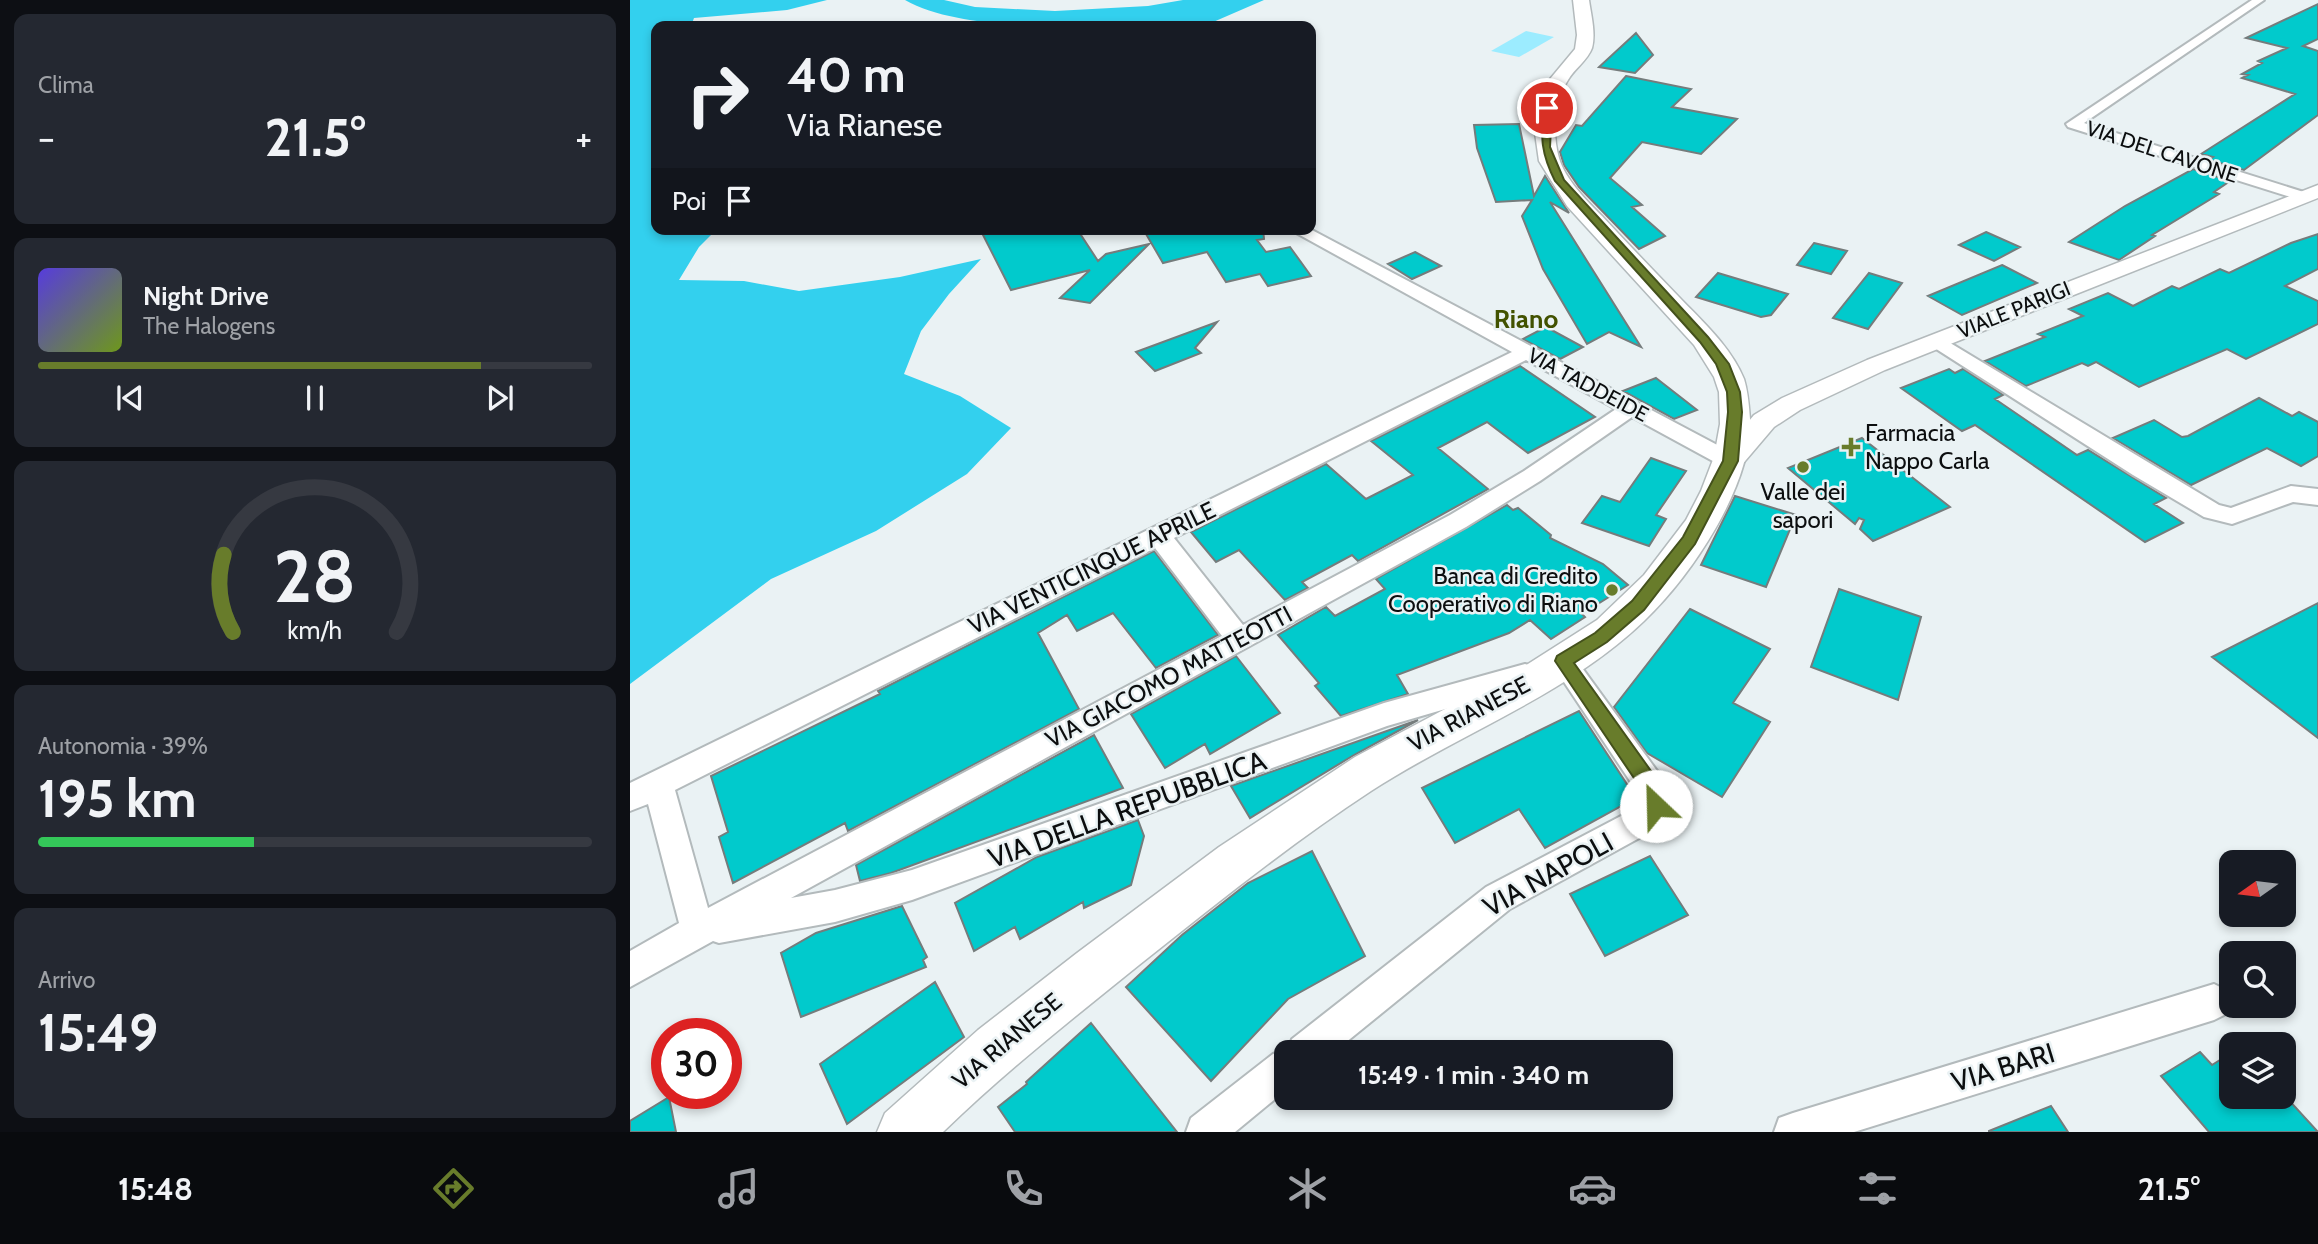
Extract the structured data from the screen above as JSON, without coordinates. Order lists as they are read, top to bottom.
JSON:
{
  "streets": {
    "main road": ["VIA RIANESE"],
    "street": [
      "VIA DEL CAVONE",
      "VIALE PARIGI",
      "VIA TADDEIDE",
      "VIA VENTICINQUE APRILE",
      "VIA GIACOMO MATTEOTTI",
      "VIA DELLA REPUBBLICA",
      "VIA NAPOLI",
      "VIA BARI"
    ]
  },
  "crossings": [
    ["VIA DEL CAVONE", "VIALE PARIGI"],
    ["VIALE PARIGI", "VIA TADDEIDE"],
    ["VIALE PARIGI", "VIA RIANESE"],
    ["VIA TADDEIDE", "VIA VENTICINQUE APRILE"],
    ["VIA TADDEIDE", "VIA GIACOMO MATTEOTTI"],
    ["VIA TADDEIDE", "VIA RIANESE"],
    ["VIA GIACOMO MATTEOTTI", "VIA DELLA REPUBBLICA"],
    ["VIA RIANESE", "VIA DELLA REPUBBLICA"],
    ["VIA RIANESE", "VIA NAPOLI"],
    ["VIA DELLA REPUBBLICA", "VIA NAPOLI"]
  ],
  "districts": ["Riano"],
  "places": {
    "health": ["Farmacia Nappo Carla"],
    "other": ["Valle dei sapori", "Banca di Credito Cooperativo di Riano"]
  },
  "north": "left",
  "page": {
    "tile": [
      "Clima",
      ["Autonomia · 39%", "195 km"],
      ["Arrivo", "15:49"]
    ],
    "turn": ["40 m", "Via Rianese"],
    "heat": ["−", "21.5°", "+"],
    "then": "Poi",
    "song": ["Night Drive", "The Halogens"],
    "limit": "30",
    "trip": "15:49 · 1 min · 340 m",
    "tabs": ["15:48", "21.5°"],
    "gauge": ["28", "km/h"]
  }
}
